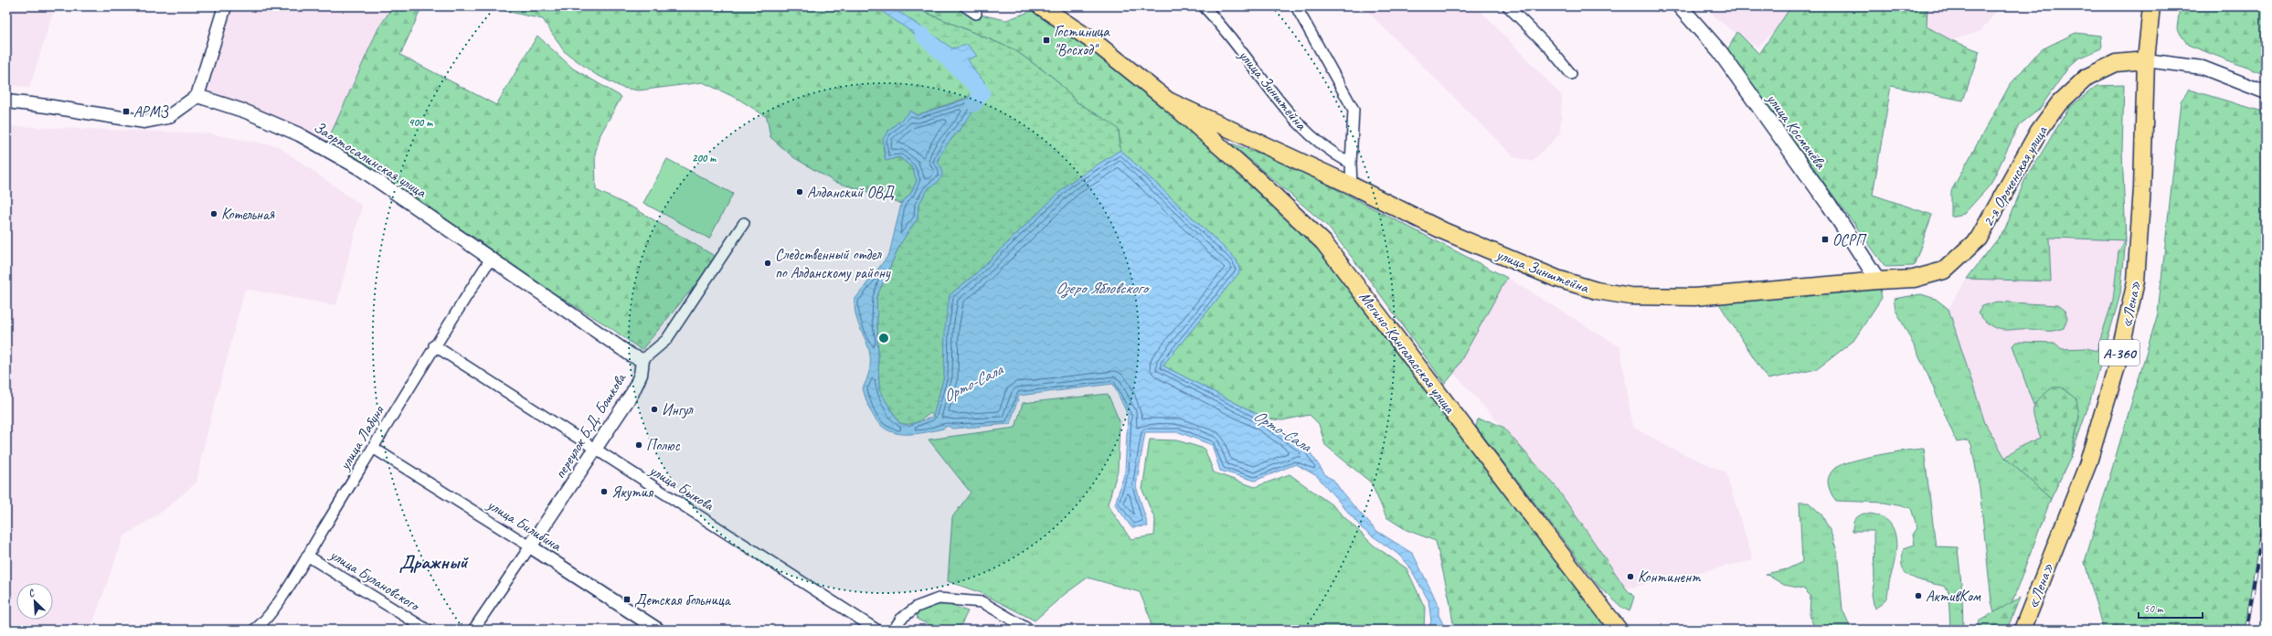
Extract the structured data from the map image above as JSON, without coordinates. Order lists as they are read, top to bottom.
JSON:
{
  "streets": {
    "main road": [
      "улица Зинштейна",
      "улица Космачёва",
      "2-я Ороченская улица",
      "«Лена»",
      "Мегино-Кангаласская улица",
      "А-360"
    ],
    "street": [
      "Заортосалинская улица",
      "переулок Б.Д. Бошкова",
      "улица Лабуня",
      "улица Быкова",
      "улица Билибина",
      "улица Булановского"
    ]
  },
  "crossings": [
    ["улица Зинштейна", "улица Космачёва"],
    ["улица Зинштейна", "2-я Ороченская улица"],
    ["улица Зинштейна", "Мегино-Кангаласская улица"],
    ["улица Космачёва", "2-я Ороченская улица"],
    ["Заортосалинская улица", "переулок Б.Д. Бошкова"],
    ["Заортосалинская улица", "улица Лабуня"],
    ["2-я Ороченская улица", "«Лена»"],
    ["переулок Б.Д. Бошкова", "улица Быкова"],
    ["переулок Б.Д. Бошкова", "улица Билибина"],
    ["улица Лабуня", "улица Быкова"],
    ["улица Лабуня", "улица Билибина"],
    ["улица Лабуня", "улица Булановского"]
  ],
  "districts": ["Дражный"],
  "water": ["Озеро Ябловского", "Орто-Сала"],
  "places": {
    "transit": [
      "Гостиница \"Восход\"",
      "АРМЗ",
      "ОСРП",
      "Детская больница"
    ],
    "other": [
      "Алданский ОВД",
      "Котельная",
      "Следственный отдел по Алданскому району",
      "Ингул",
      "Полюс",
      "Якутия",
      "Континент",
      "АктивКом"
    ]
  },
  "scale_bar": "50 m",
  "north": "top left",
  "rings": ["400 m", "200 m"]
}
